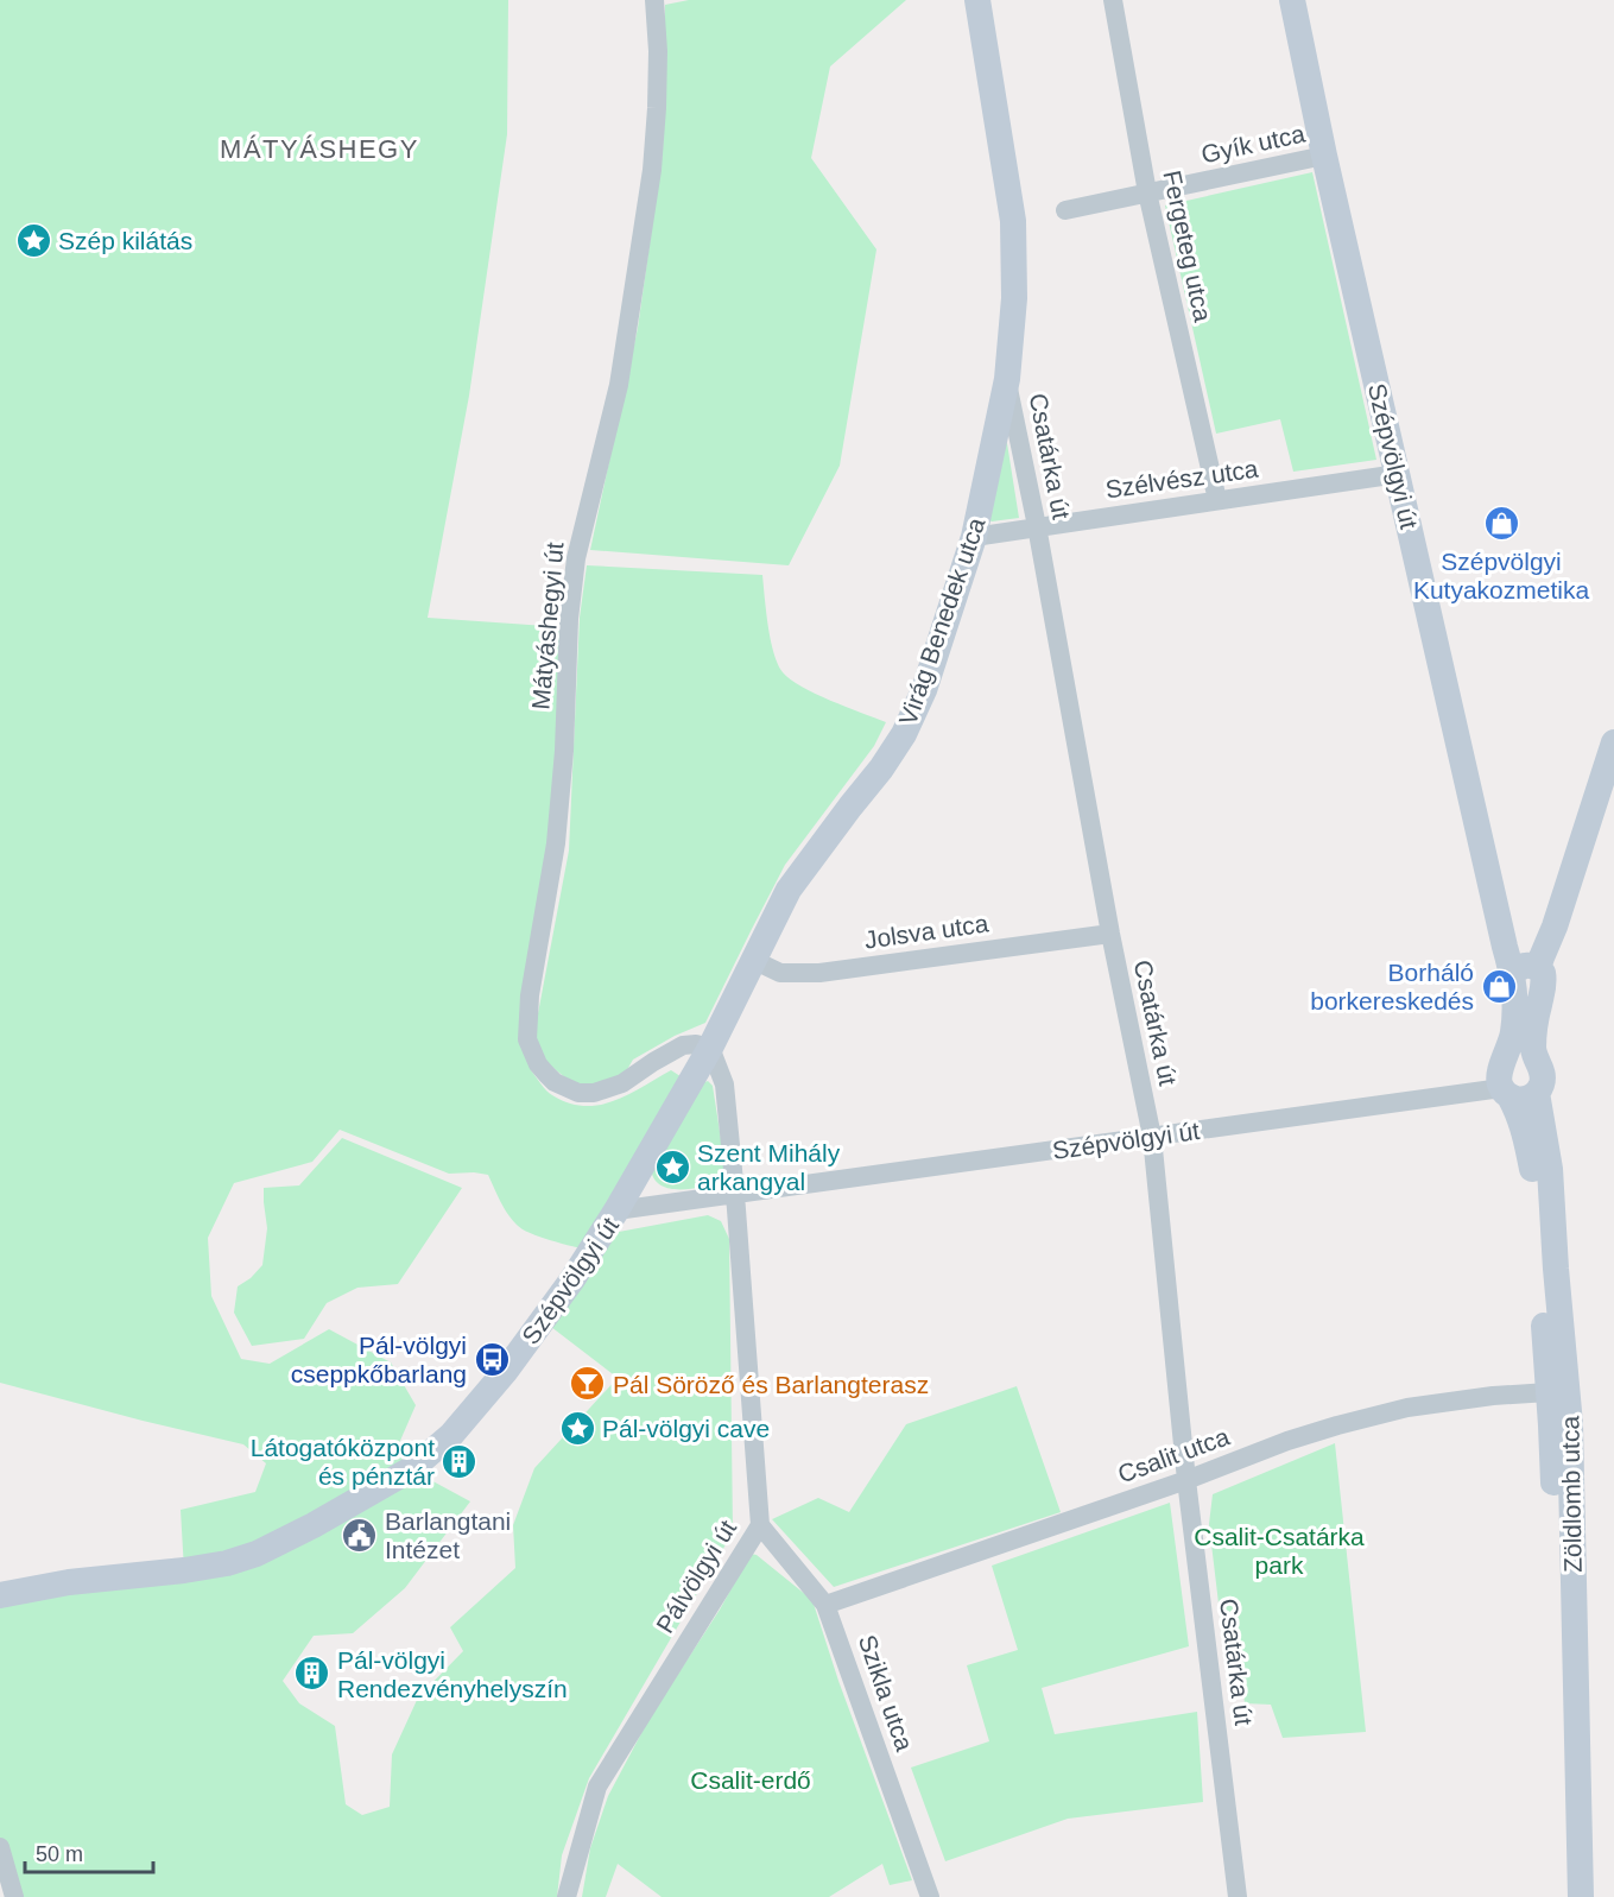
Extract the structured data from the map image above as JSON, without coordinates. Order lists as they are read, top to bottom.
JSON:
{
  "streets": {
    "street": [
      "Gyík utca",
      "Fergeteg utca",
      "Csatárka út",
      "Szépvölgyi út",
      "Szélvész utca",
      "Virág Benedek utca",
      "Mátyáshegyi út",
      "Jolsva utca",
      "Csalit utca",
      "Zöldlomb utca",
      "Pálvölgyi út",
      "Szikla utca"
    ]
  },
  "crossings": [
    ["Gyík utca", "Fergeteg utca"],
    ["Gyík utca", "Szépvölgyi út"],
    ["Fergeteg utca", "Szélvész utca"],
    ["Csatárka út", "Szépvölgyi út"],
    ["Csatárka út", "Szélvész utca"],
    ["Csatárka út", "Virág Benedek utca"],
    ["Csatárka út", "Jolsva utca"],
    ["Csatárka út", "Csalit utca"],
    ["Szépvölgyi út", "Szélvész utca"],
    ["Szépvölgyi út", "Virág Benedek utca"],
    ["Szépvölgyi út", "Zöldlomb utca"],
    ["Szépvölgyi út", "Pálvölgyi út"],
    ["Szélvész utca", "Virág Benedek utca"],
    ["Virág Benedek utca", "Mátyáshegyi út"],
    ["Virág Benedek utca", "Jolsva utca"],
    ["Virág Benedek utca", "Pálvölgyi út"],
    ["Mátyáshegyi út", "Pálvölgyi út"],
    ["Csalit utca", "Zöldlomb utca"],
    ["Csalit utca", "Szikla utca"],
    ["Pálvölgyi út", "Szikla utca"]
  ],
  "districts": ["MÁTYÁSHEGY"],
  "parks": ["Csalit-Csatárka park", "Csalit-erdő"],
  "places": {
    "place": ["Szép kilátás", "Szent Mihály arkangyal", "Pál-völgyi cave"],
    "shop": ["Szépvölgyi Kutyakozmetika", "Borháló borkereskedés"],
    "bus stop": ["Pál-völgyi cseppkőbarlang"],
    "bar": ["Pál Söröző és Barlangterasz"],
    "building": ["Látogatóközpont és pénztár", "Pál-völgyi Rendezvényhelyszín"],
    "public building": ["Barlangtani Intézet"]
  },
  "scale_bar": "50 m"
}
